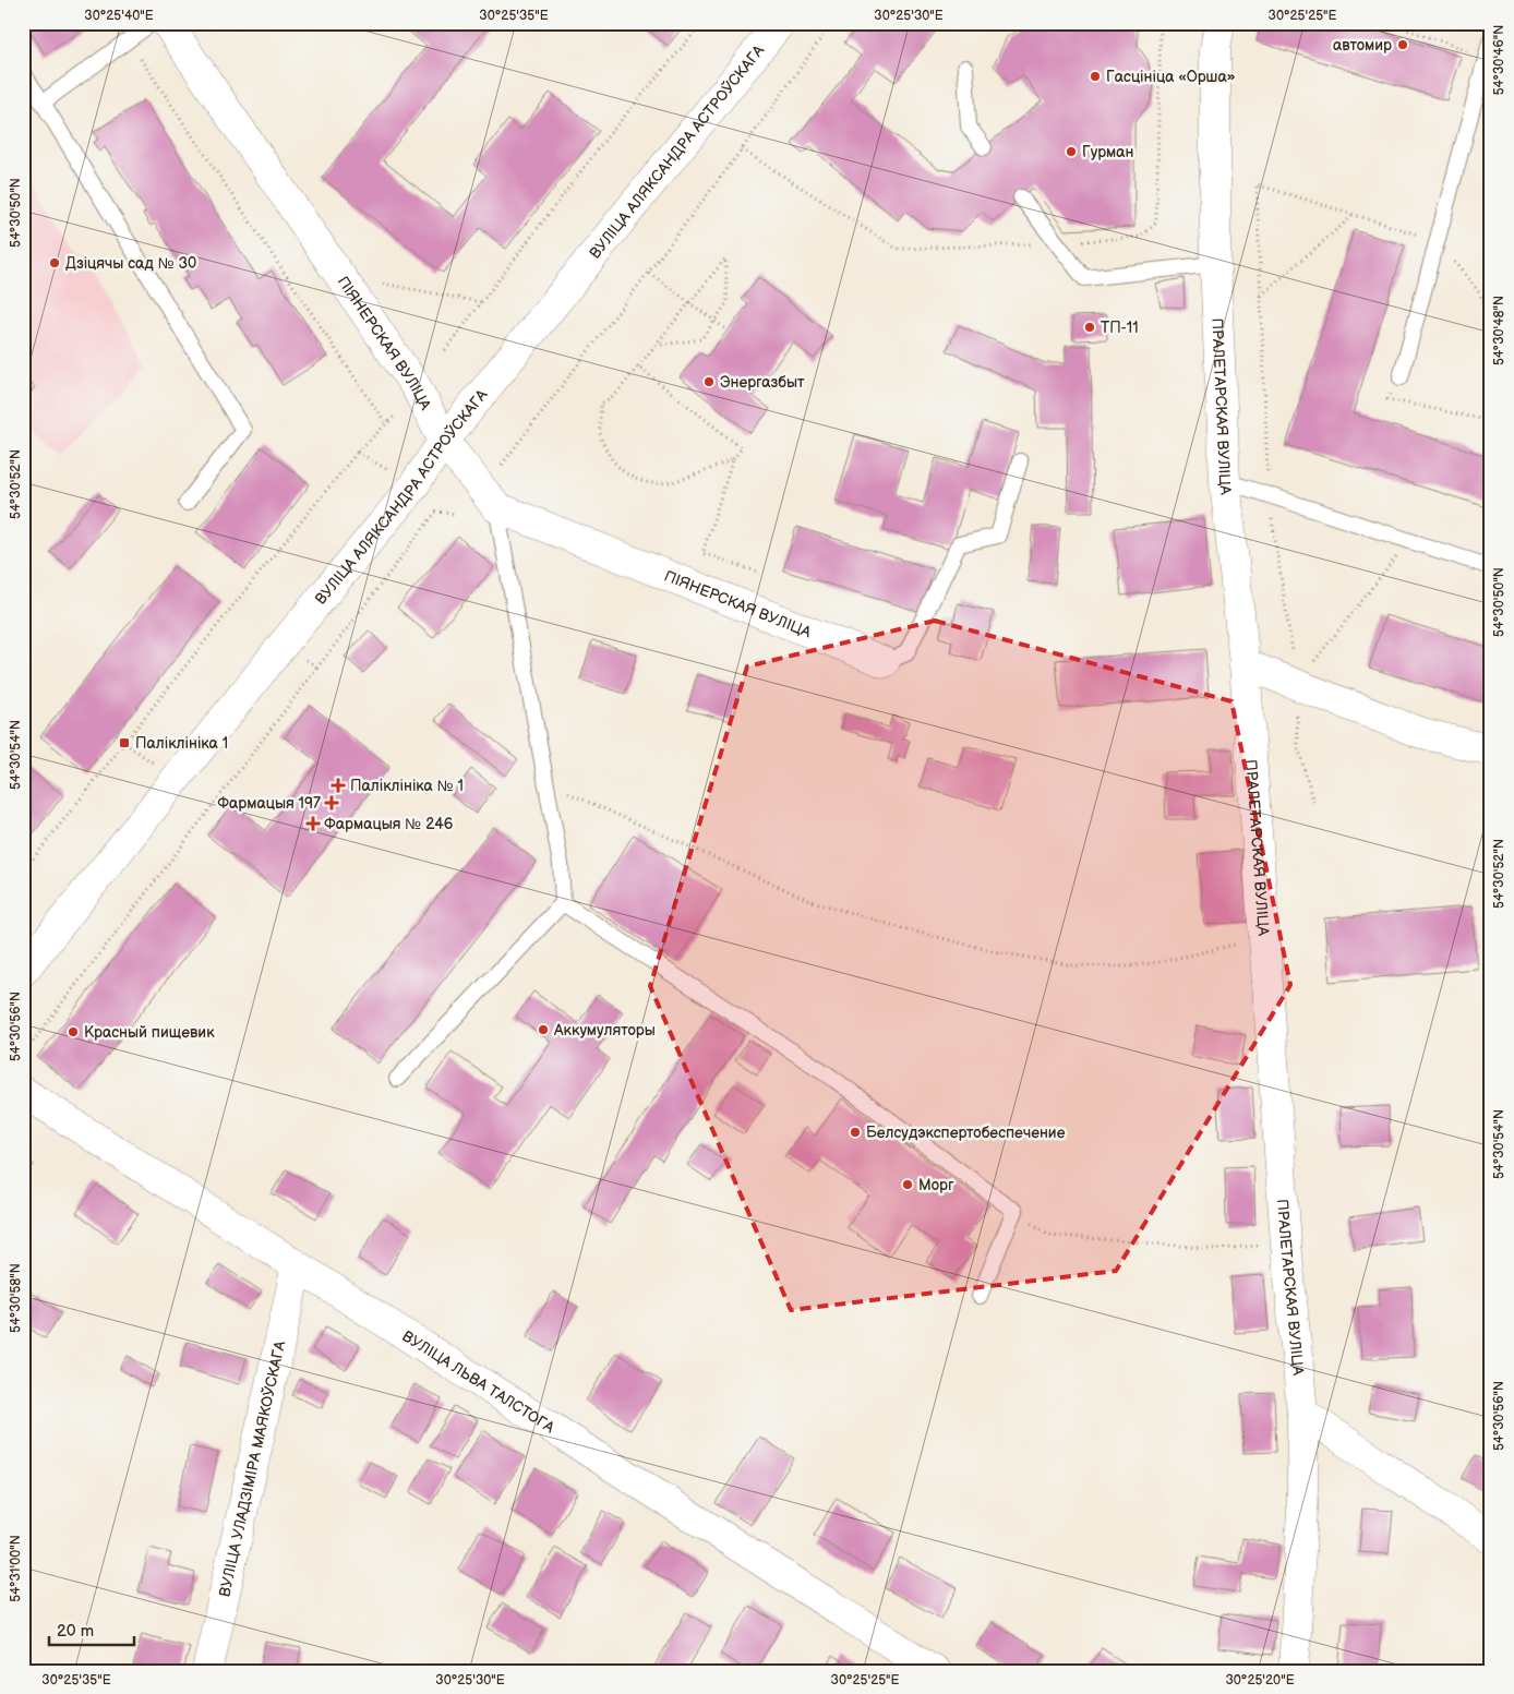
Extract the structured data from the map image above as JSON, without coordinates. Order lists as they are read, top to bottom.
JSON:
{
  "streets": {
    "street": [
      "ВУЛІЦА АЛЯКСАНДРА АСТРОЎСКАГА",
      "ПІЯНЕРСКАЯ ВУЛІЦА",
      "ПРАЛЕТАРСКАЯ ВУЛІЦА",
      "ВУЛІЦА ЛЬВА ТАЛСТОГА",
      "ВУЛІЦА УЛАДЗІМІРА МАЯКОЎСКАГА"
    ]
  },
  "crossings": [
    ["ВУЛІЦА АЛЯКСАНДРА АСТРОЎСКАГА", "ПІЯНЕРСКАЯ ВУЛІЦА"],
    ["ВУЛІЦА ЛЬВА ТАЛСТОГА", "ВУЛІЦА УЛАДЗІМІРА МАЯКОЎСКАГА"]
  ],
  "places": {
    "other": [
      "автомир",
      "Гасцініца «Орша»",
      "Гурман",
      "Дзіцячы сад № 30",
      "ТП-11",
      "Энергазбыт",
      "Аккумуляторы",
      "Красный пищевик",
      "Белсудэкспертобеспечение",
      "Морг"
    ],
    "transit": ["Паліклініка 1"],
    "health": ["Паліклініка № 1", "Фармацыя 197", "Фармацыя № 246"]
  },
  "scale_bar": "20 m",
  "coordinates": [
    "30°25'40\"E",
    "30°25'35\"E",
    "30°25'30\"E",
    "30°25'25\"E",
    "54°30'46\"N",
    "54°30'50\"N",
    "54°30'48\"N",
    "54°30'52\"N",
    "54°30'54\"N",
    "54°30'56\"N",
    "54°30'58\"N",
    "54°31'00\"N",
    "30°25'20\"E"
  ]
}
